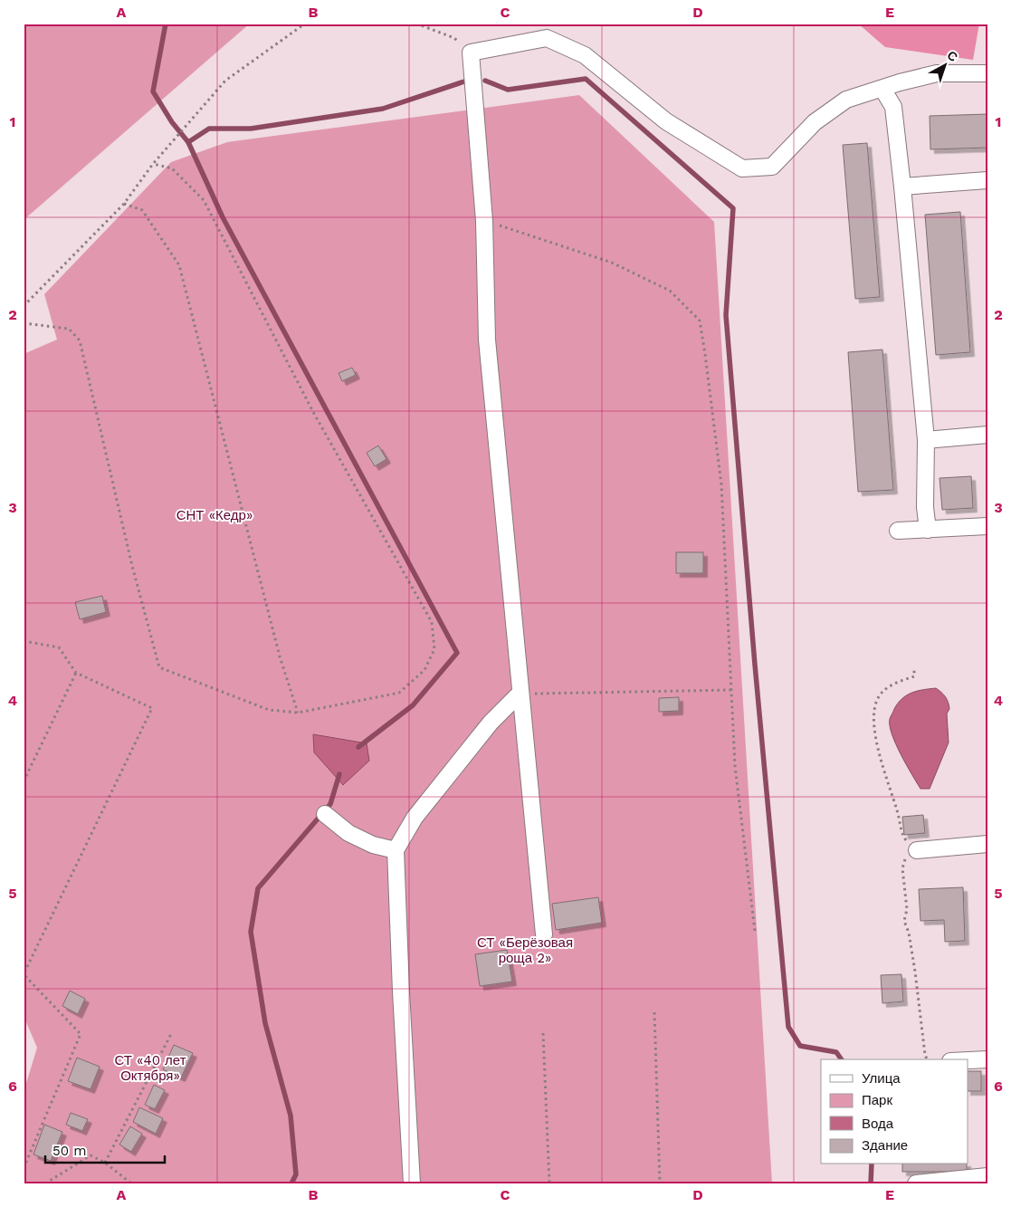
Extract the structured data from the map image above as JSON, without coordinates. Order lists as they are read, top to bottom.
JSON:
{
  "parks": ["СНТ «Кедр»", "СТ «Берёзовая роща 2»", "СТ «40 лет Октября»"],
  "legend": [
    "Улица",
    "Парк",
    "Вода",
    "Здание"
  ],
  "scale_bar": "50 m",
  "north": "top right",
  "grid": {
    "columns": [
      "A",
      "B",
      "C",
      "D",
      "E"
    ],
    "rows": [
      "1",
      "2",
      "3",
      "4",
      "5",
      "6"
    ]
  }
}
